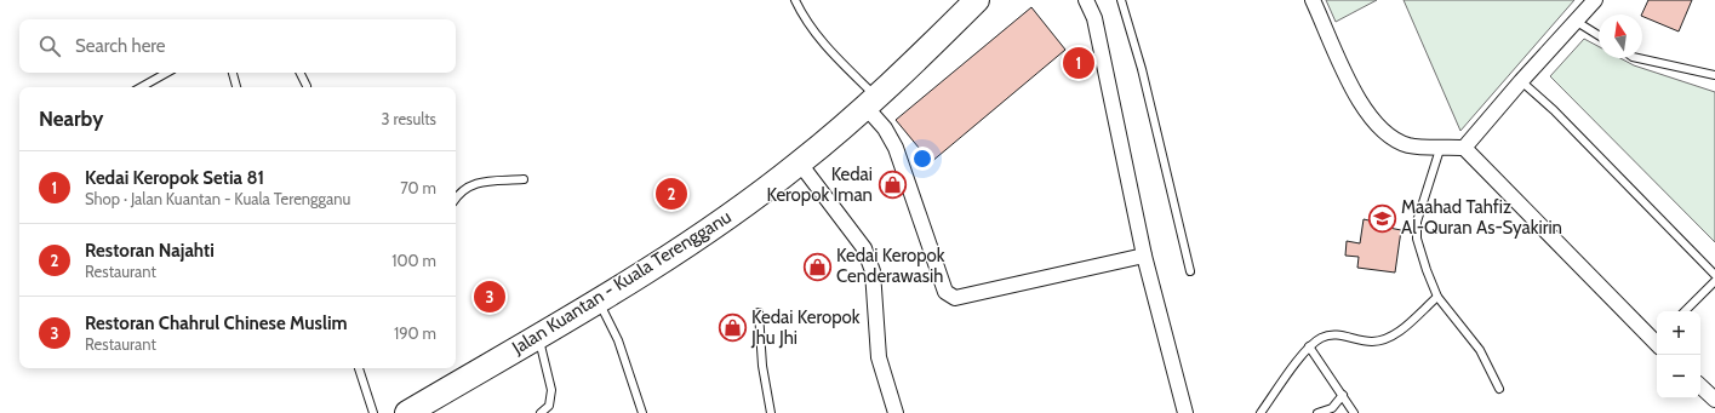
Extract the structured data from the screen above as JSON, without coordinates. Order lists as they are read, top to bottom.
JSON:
{
  "streets": {
    "highway": ["Jalan Kuantan - Kuala Terengganu"]
  },
  "places": {
    "shop": ["Kedai Keropok Iman", "Kedai Keropok Cenderawasih", "Kedai Keropok Jhu Jhi"],
    "school or university": ["Maahad Tahfiz Al-Quran As-Syakirin"]
  },
  "north": "top",
  "page": {
    "search": "Search here",
    "pins": ["1", "2", "3"],
    "heading": ["Nearby", "3 results"],
    "list": [
      {
        "mark": "1",
        "name": "Kedai Keropok Setia 81",
        "note": "Shop · Jalan Kuantan - Kuala Terengganu",
        "value": "70 m"
      },
      {
        "mark": "2",
        "name": "Restoran Najahti",
        "note": "Restaurant",
        "value": "100 m"
      },
      {
        "mark": "3",
        "name": "Restoran Chahrul Chinese Muslim",
        "note": "Restaurant",
        "value": "190 m"
      }
    ],
    "map_buttons": ["+", "−"]
  }
}
